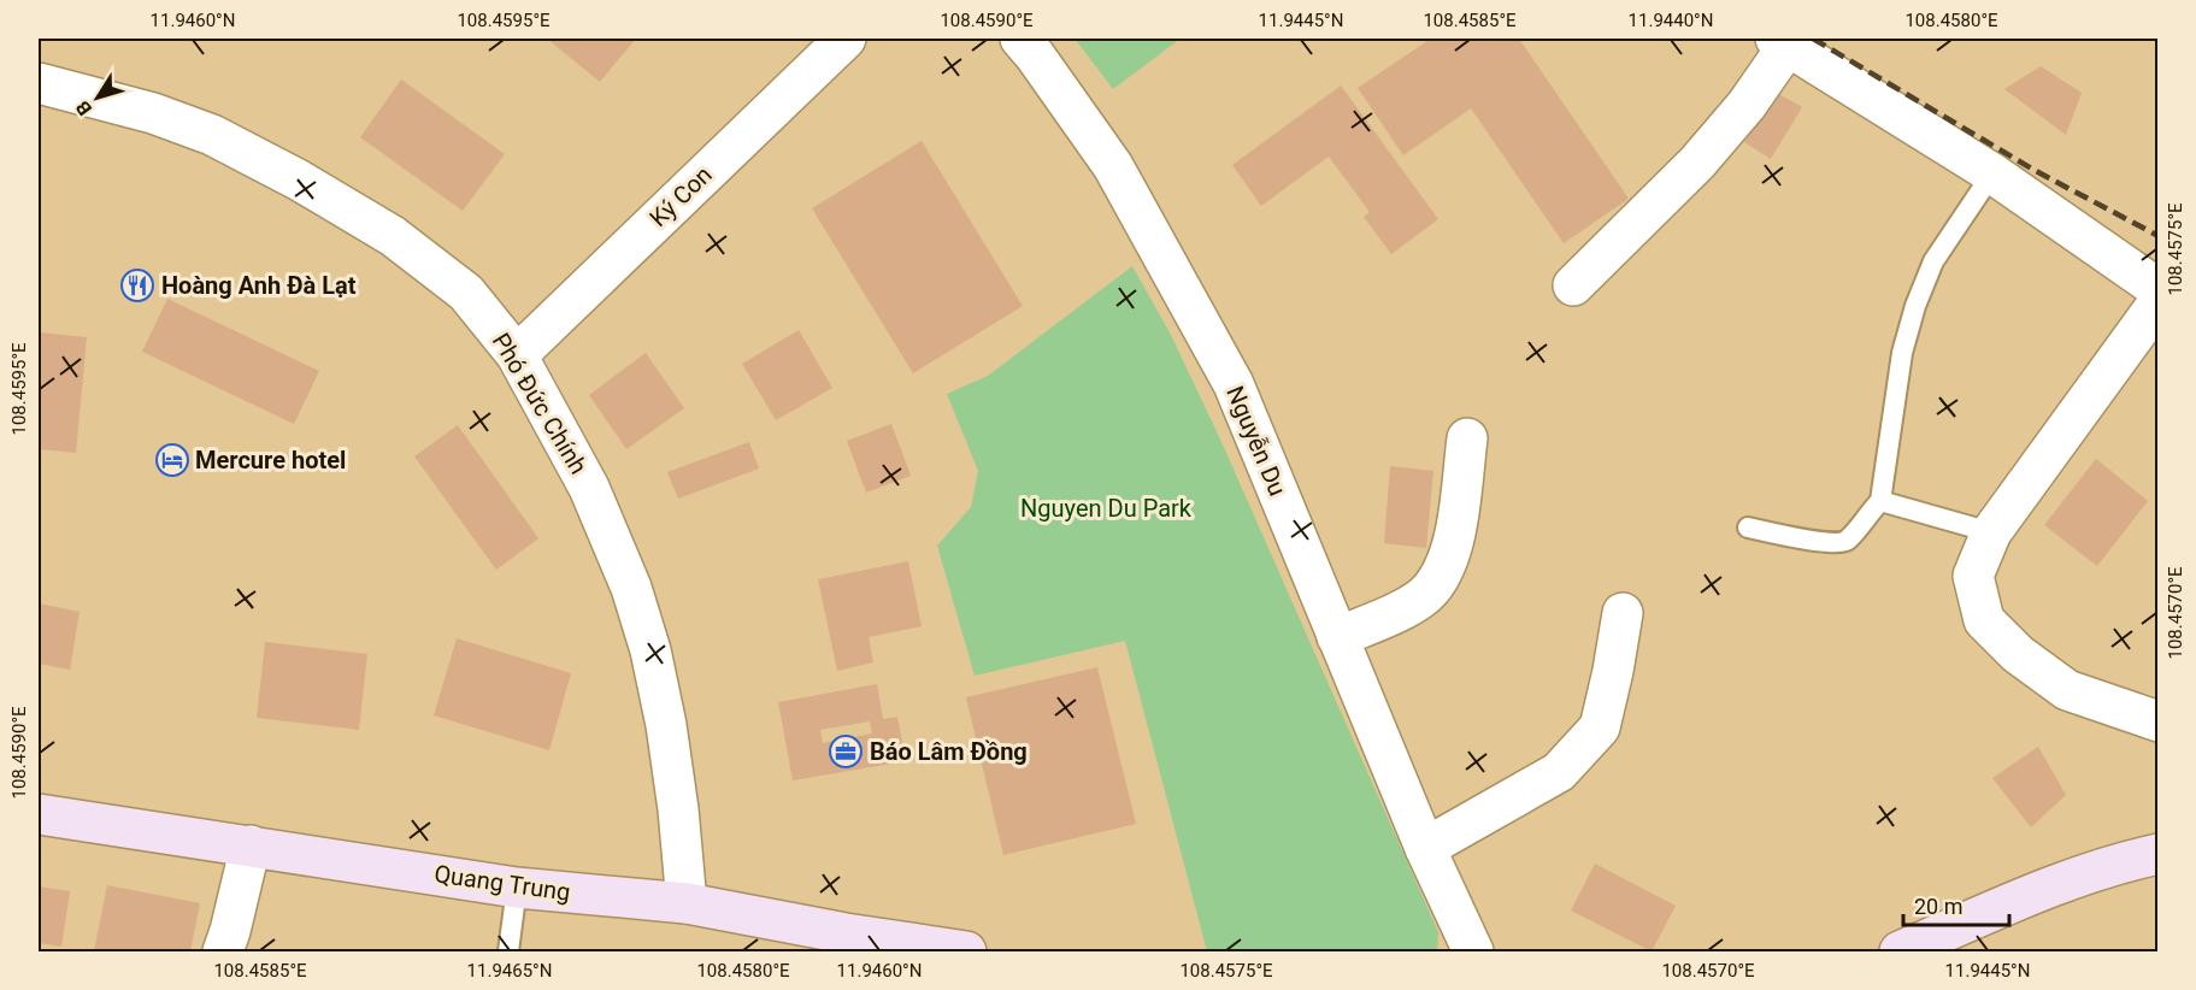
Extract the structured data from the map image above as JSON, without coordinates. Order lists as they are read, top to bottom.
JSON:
{
  "streets": {
    "main road": ["Quang Trung"],
    "street": ["Ký Con", "Phó Đức Chính", "Nguyễn Du"]
  },
  "crossings": [
    ["Ký Con", "Phó Đức Chính"],
    ["Phó Đức Chính", "Quang Trung"]
  ],
  "parks": ["Nguyen Du Park"],
  "places": {
    "restaurant": ["Hoàng Anh Đà Lạt"],
    "hotel": ["Mercure hotel"],
    "office": ["Báo Lâm Đồng"]
  },
  "scale_bar": "20 m",
  "north": "bottom left",
  "coordinates": [
    "11.9460°N",
    "108.4595°E",
    "108.4590°E",
    "11.9445°N",
    "108.4585°E",
    "11.9440°N",
    "108.4580°E",
    "108.4575°E",
    "108.4570°E",
    "11.9465°N"
  ]
}
